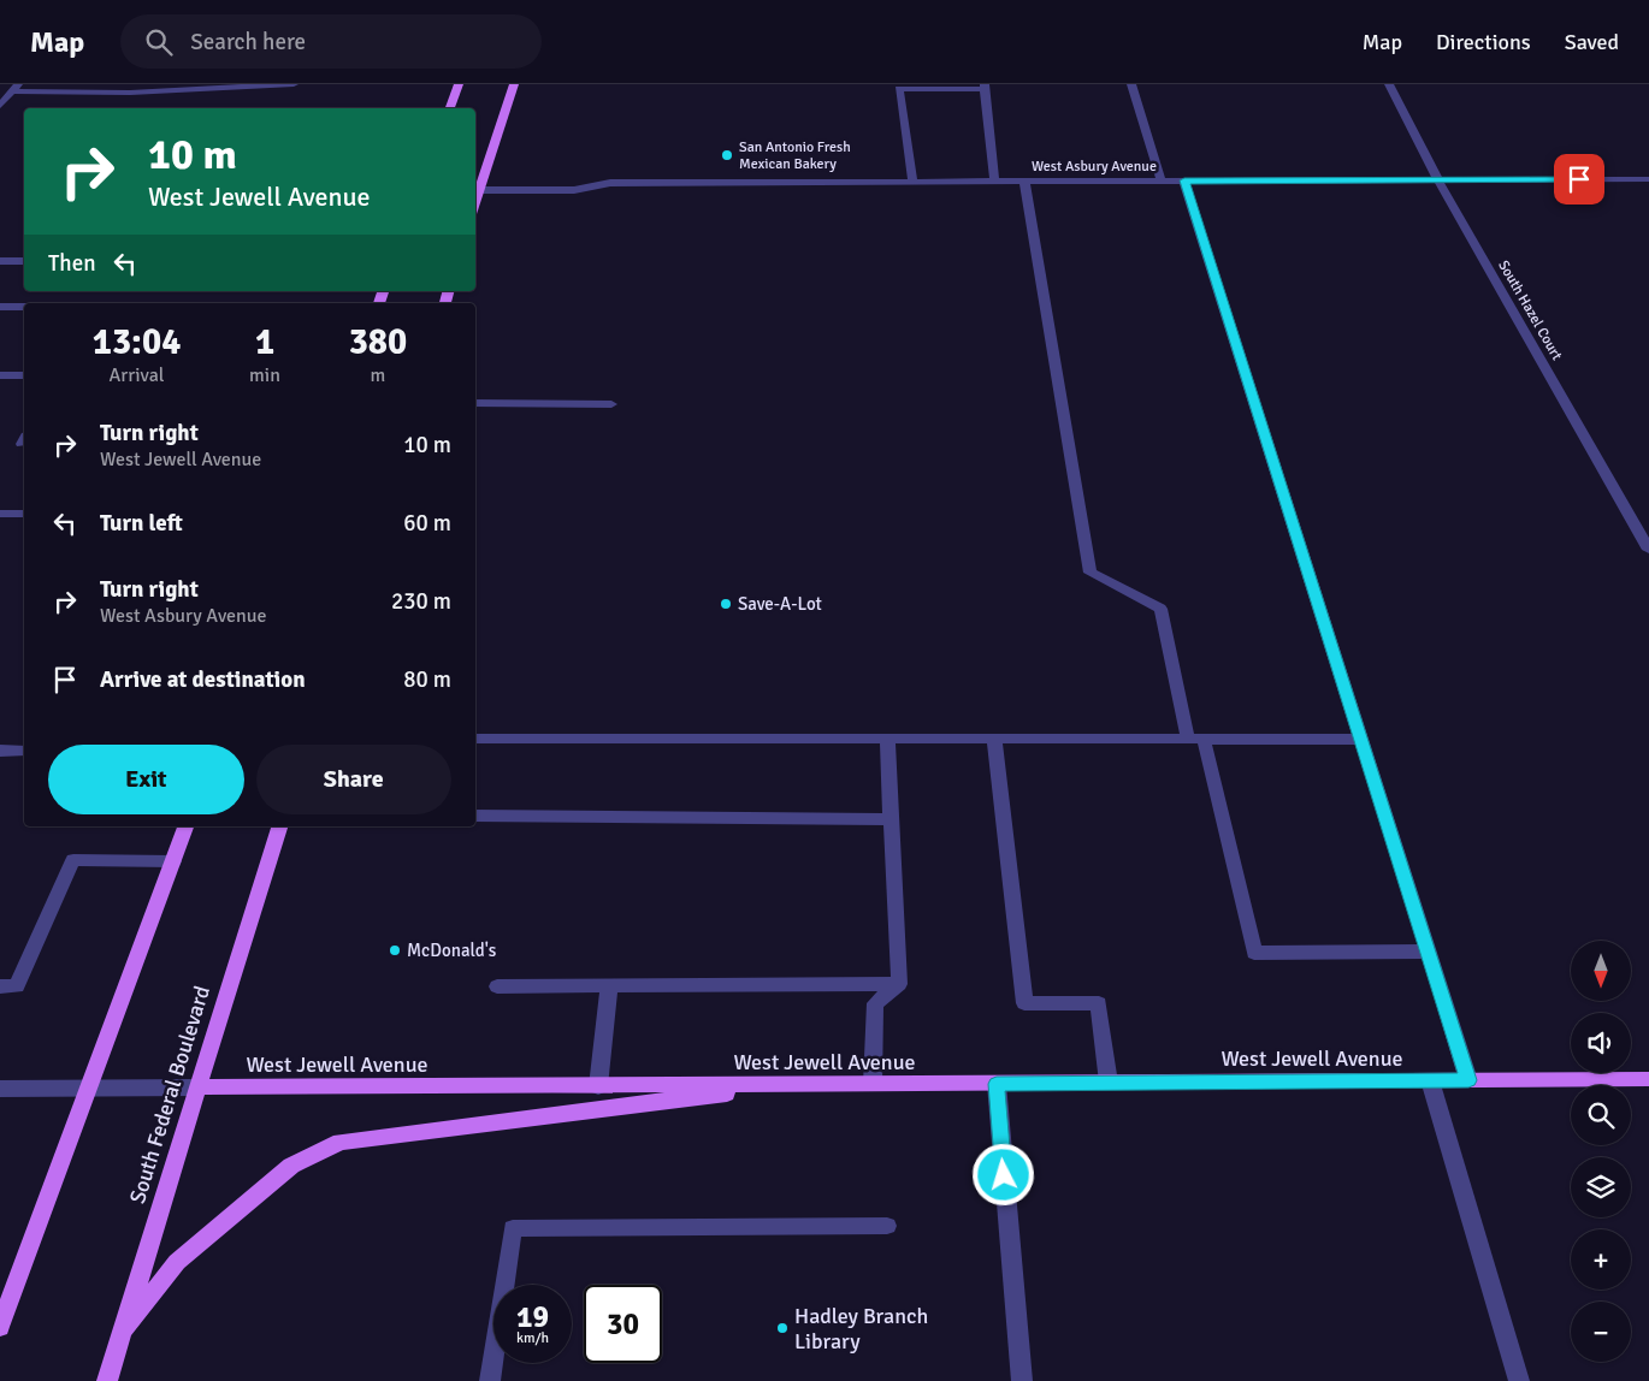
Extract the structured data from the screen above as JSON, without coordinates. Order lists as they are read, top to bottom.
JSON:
{
  "streets": {
    "main road": ["West Jewell Avenue", "South Federal Boulevard"],
    "street": ["West Asbury Avenue", "South Hazel Court"]
  },
  "crossings": [
    ["West Asbury Avenue", "South Hazel Court"],
    ["West Jewell Avenue", "South Federal Boulevard"]
  ],
  "places": [
    "San Antonio Fresh Mexican Bakery",
    "Save-A-Lot",
    "McDonald's",
    "Hadley Branch Library"
  ],
  "north": "bottom",
  "page": {
    "header": "Map",
    "search": "Search here",
    "nav": ["Map", "Directions", "Saved"],
    "turn": ["10 m", "West Jewell Avenue"],
    "then": "Then",
    "eta": [
      "13:04",
      "Arrival",
      "1",
      "min",
      "380",
      "m"
    ],
    "list": [
      {
        "name": "Turn right",
        "note": "West Jewell Avenue",
        "value": "10 m"
      },
      {
        "name": "Turn left",
        "value": "60 m"
      },
      {
        "name": "Turn right",
        "note": "West Asbury Avenue",
        "value": "230 m"
      },
      {
        "name": "Arrive at destination",
        "value": "80 m"
      }
    ],
    "buttons": ["Exit", "Share"],
    "map_buttons": ["+", "−"],
    "speed": "19 km/h",
    "limit": "30"
  }
}
